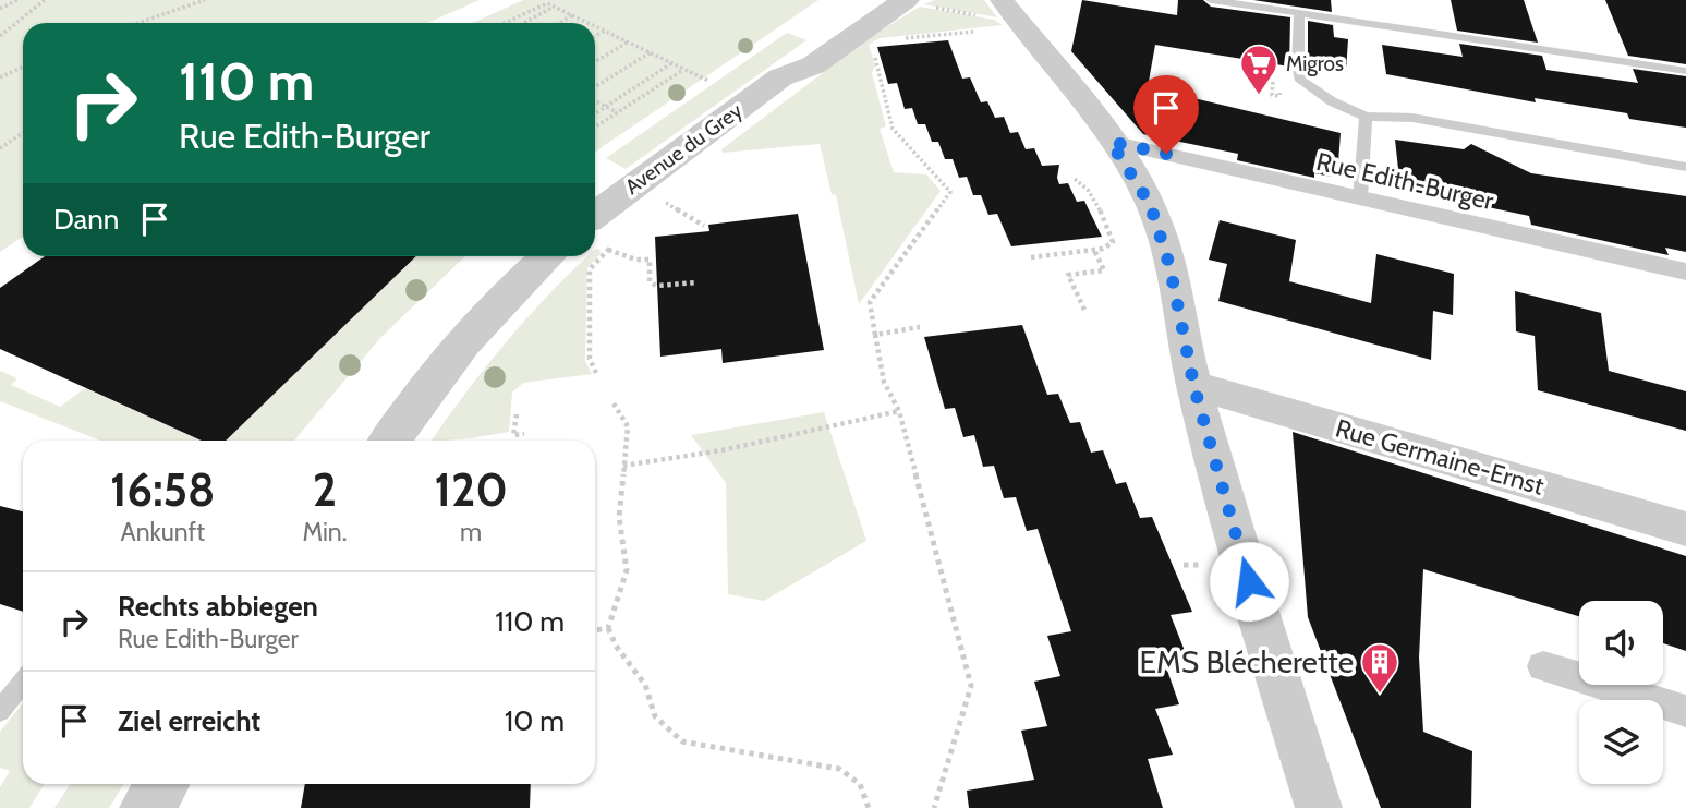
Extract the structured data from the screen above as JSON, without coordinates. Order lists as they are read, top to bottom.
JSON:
{
  "streets": {
    "street": ["Avenue du Grey", "Rue Edith-Burger", "Rue Germaine-Ernst"]
  },
  "places": {
    "supermarket": ["Migros"],
    "building": ["EMS Blécherette"]
  },
  "page": {
    "turn": ["110 m", "Rue Edith-Burger"],
    "then": "Dann",
    "eta": [
      "16:58",
      "Ankunft",
      "2",
      "Min.",
      "120",
      "m"
    ],
    "list": [
      {
        "name": "Rechts abbiegen",
        "note": "Rue Edith-Burger",
        "value": "110 m"
      },
      {
        "name": "Ziel erreicht",
        "value": "10 m"
      }
    ]
  }
}
